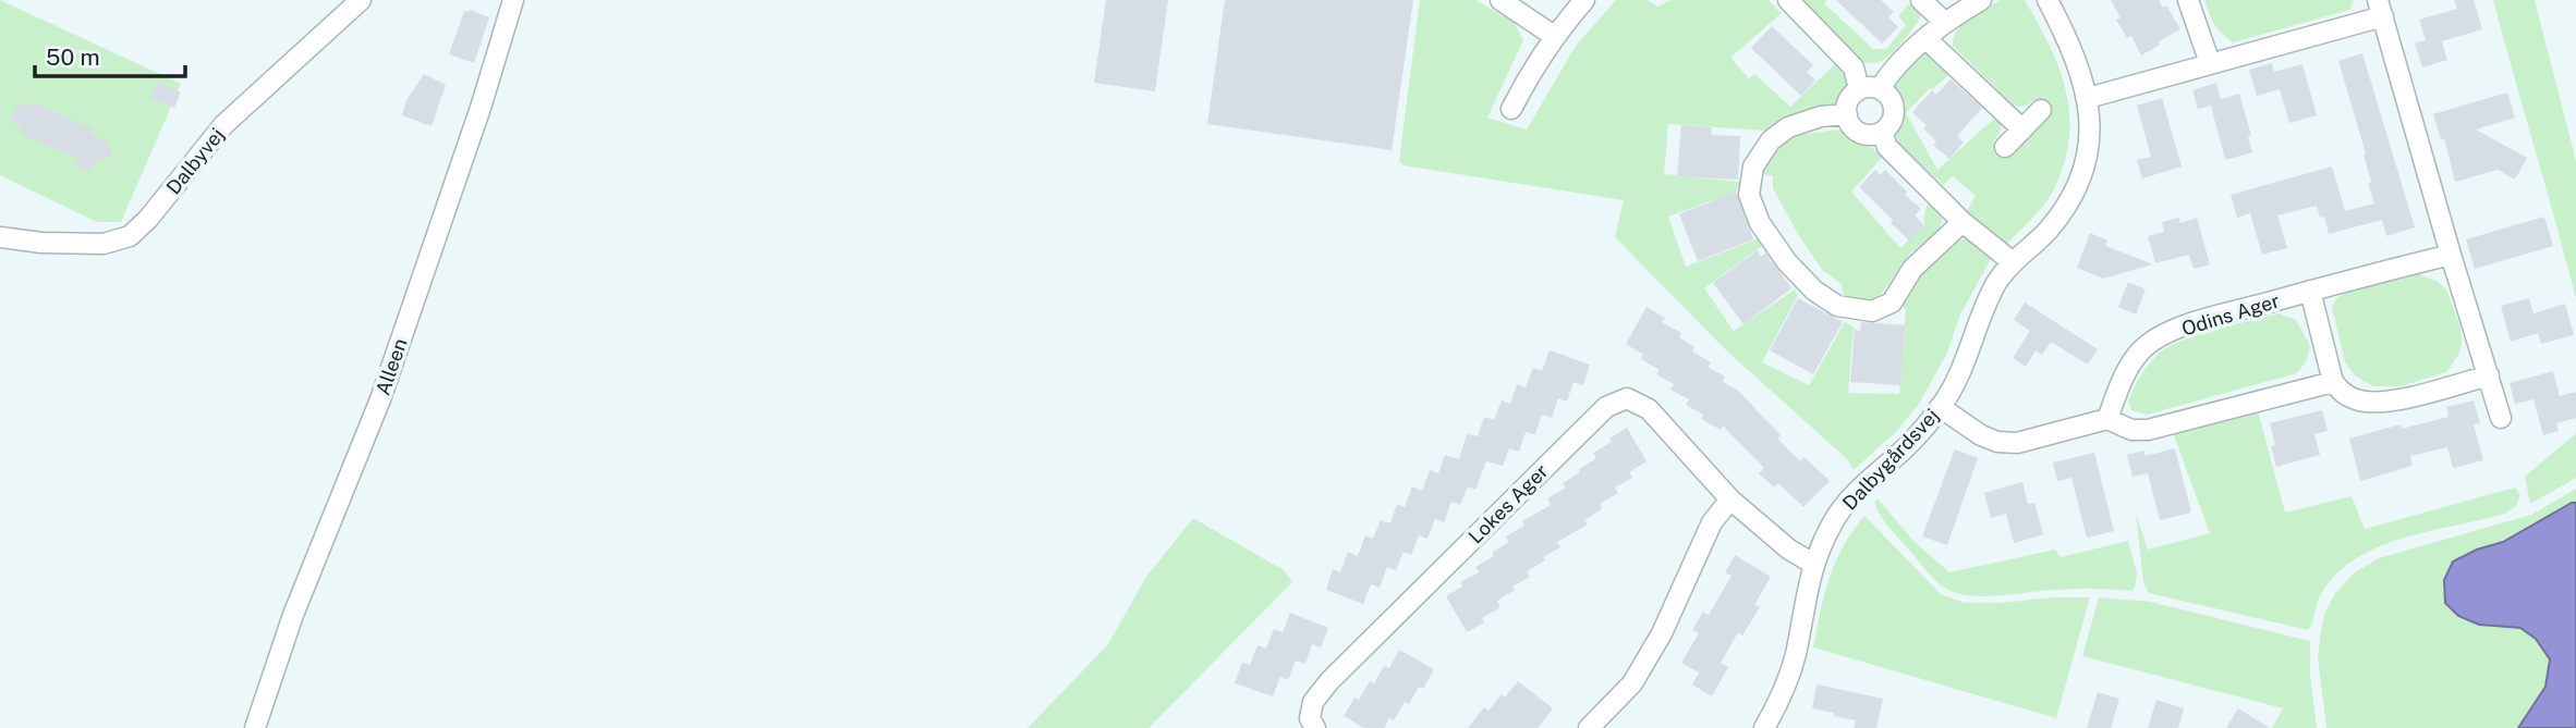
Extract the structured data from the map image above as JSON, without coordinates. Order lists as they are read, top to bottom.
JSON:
{
  "streets": {
    "street": [
      "Dalbyvej",
      "Odins Ager",
      "Alleen",
      "Dalbygårdsvej",
      "Lokes Ager"
    ]
  },
  "crossings": [
    ["Dalbygårdsvej", "Lokes Ager"]
  ],
  "scale_bar": "50 m"
}
